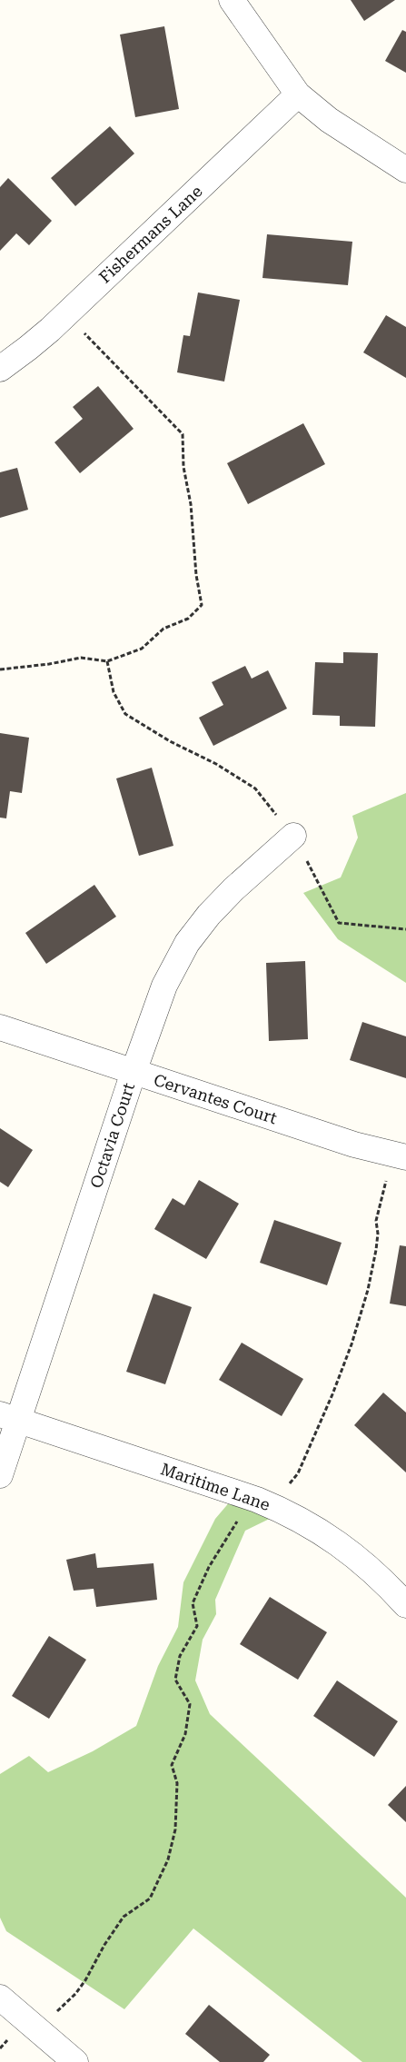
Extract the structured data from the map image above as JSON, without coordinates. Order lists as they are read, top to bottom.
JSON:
{
  "streets": {
    "street": [
      "Fishermans Lane",
      "Cervantes Court",
      "Octavia Court",
      "Maritime Lane"
    ]
  },
  "crossings": [
    ["Cervantes Court", "Octavia Court"],
    ["Octavia Court", "Maritime Lane"]
  ]
}
